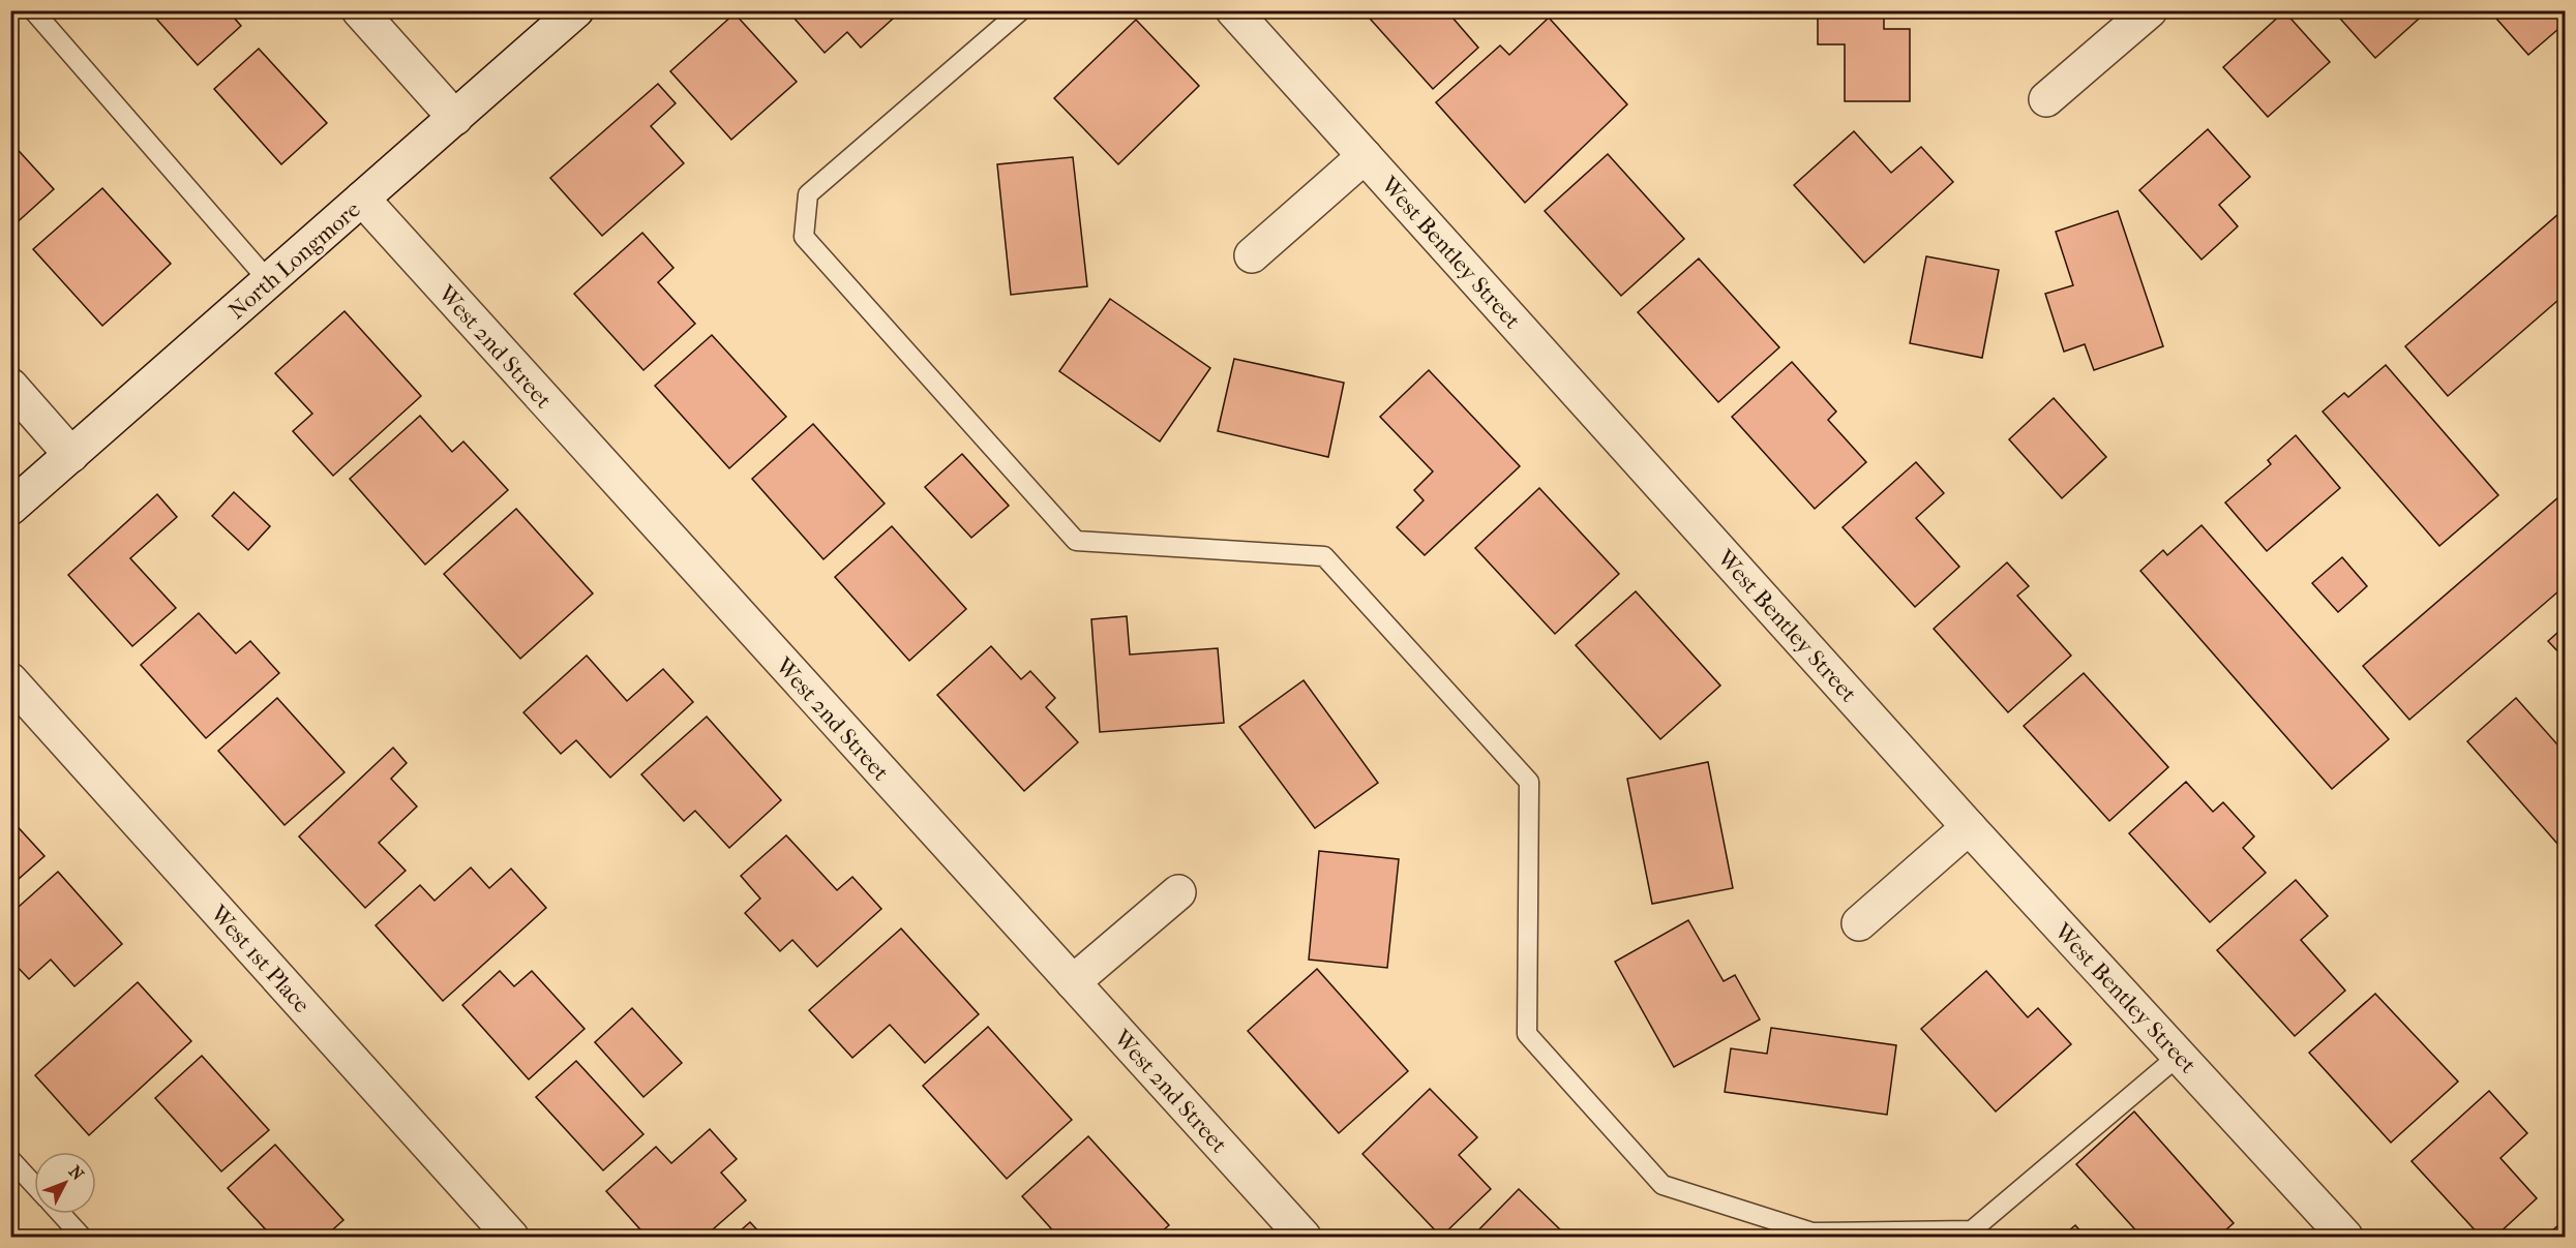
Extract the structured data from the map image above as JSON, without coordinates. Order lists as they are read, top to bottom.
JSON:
{
  "streets": {
    "street": [
      "West Bentley Street",
      "North Longmore",
      "West 2nd Street",
      "West 1st Place"
    ]
  },
  "crossings": [
    ["North Longmore", "West 2nd Street"]
  ],
  "north": "top right"
}
